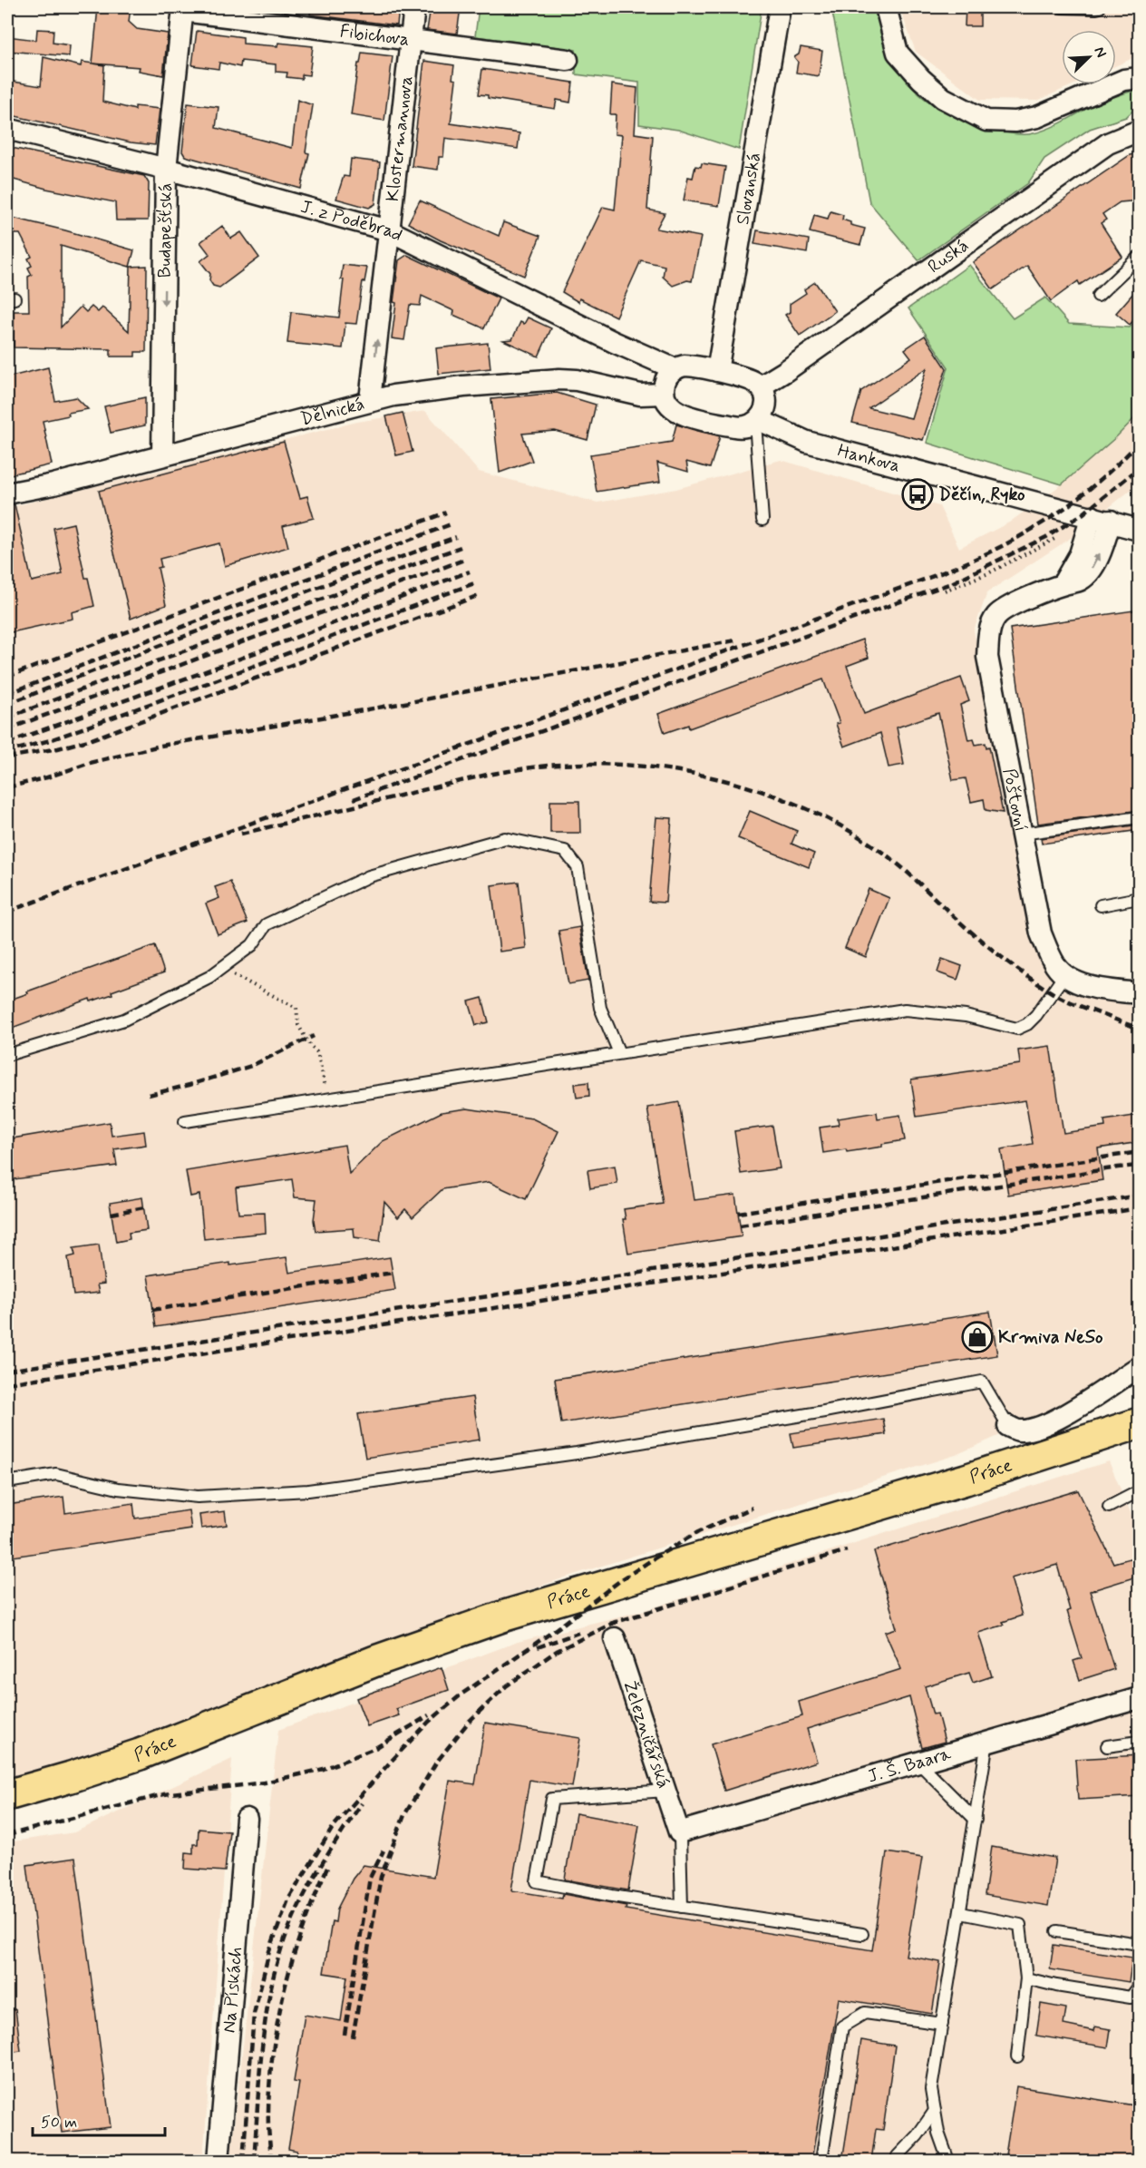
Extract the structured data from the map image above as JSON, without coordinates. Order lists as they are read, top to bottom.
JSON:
{
  "streets": {
    "main road": ["Práce"],
    "street": [
      "Fibichova",
      "Klostermannova",
      "Slovanská",
      "J. z Poděbrad",
      "Budapešťská",
      "Ruská",
      "Dělnická",
      "Hankova",
      "Poštovní",
      "Železničářská",
      "J. Š. Baara",
      "Na Pískách"
    ]
  },
  "crossings": [
    ["Fibichova", "Klostermannova"],
    ["Fibichova", "Budapešťská"],
    ["Klostermannova", "J. z Poděbrad"],
    ["Klostermannova", "Dělnická"],
    ["J. z Poděbrad", "Budapešťská"],
    ["Budapešťská", "Dělnická"],
    ["Hankova", "Poštovní"],
    ["Železničářská", "J. Š. Baara"]
  ],
  "one_way": ["Klostermannova", "Budapešťská"],
  "places": {
    "bus stop": ["Děčín, Ryko"],
    "shop": ["Krmiva NeSo"]
  },
  "scale_bar": "50 m",
  "north": "top right"
}
